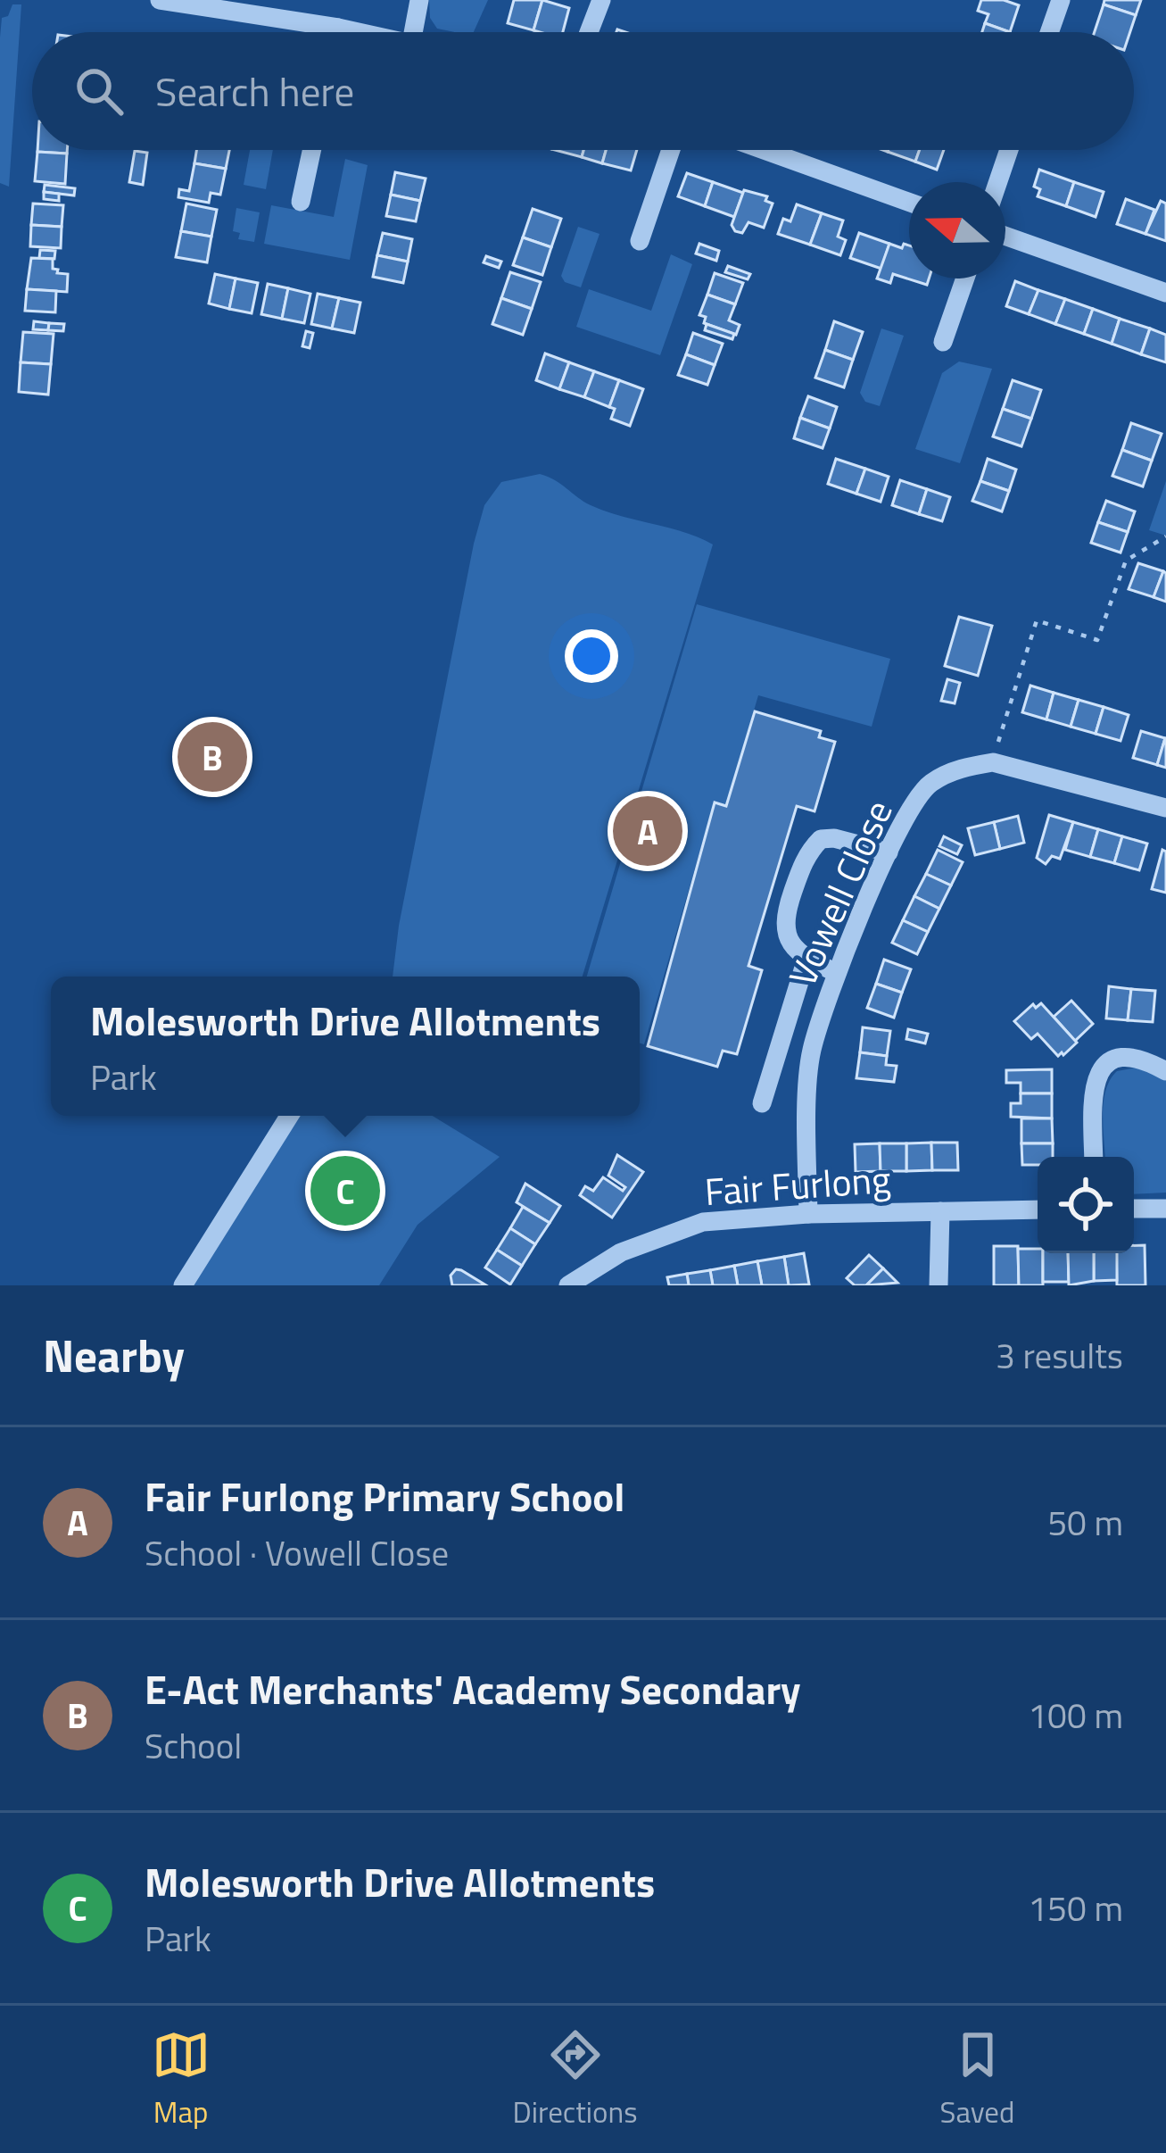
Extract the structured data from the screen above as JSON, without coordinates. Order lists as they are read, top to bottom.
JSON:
{
  "streets": {
    "street": ["Vowell Close", "Fair Furlong"]
  },
  "crossings": [
    ["Vowell Close", "Fair Furlong"]
  ],
  "north": "left",
  "page": {
    "search": "Search here",
    "pins": ["B", "A", "C"],
    "popup": ["Molesworth Drive Allotments", "Park"],
    "heading": ["Nearby", "3 results"],
    "list": [
      {
        "mark": "A",
        "name": "Fair Furlong Primary School",
        "note": "School · Vowell Close",
        "value": "50 m"
      },
      {
        "mark": "B",
        "name": "E-Act Merchants' Academy Secondary",
        "note": "School",
        "value": "100 m"
      },
      {
        "mark": "C",
        "name": "Molesworth Drive Allotments",
        "note": "Park",
        "value": "150 m"
      }
    ],
    "nav": ["Map", "Directions", "Saved"]
  }
}
